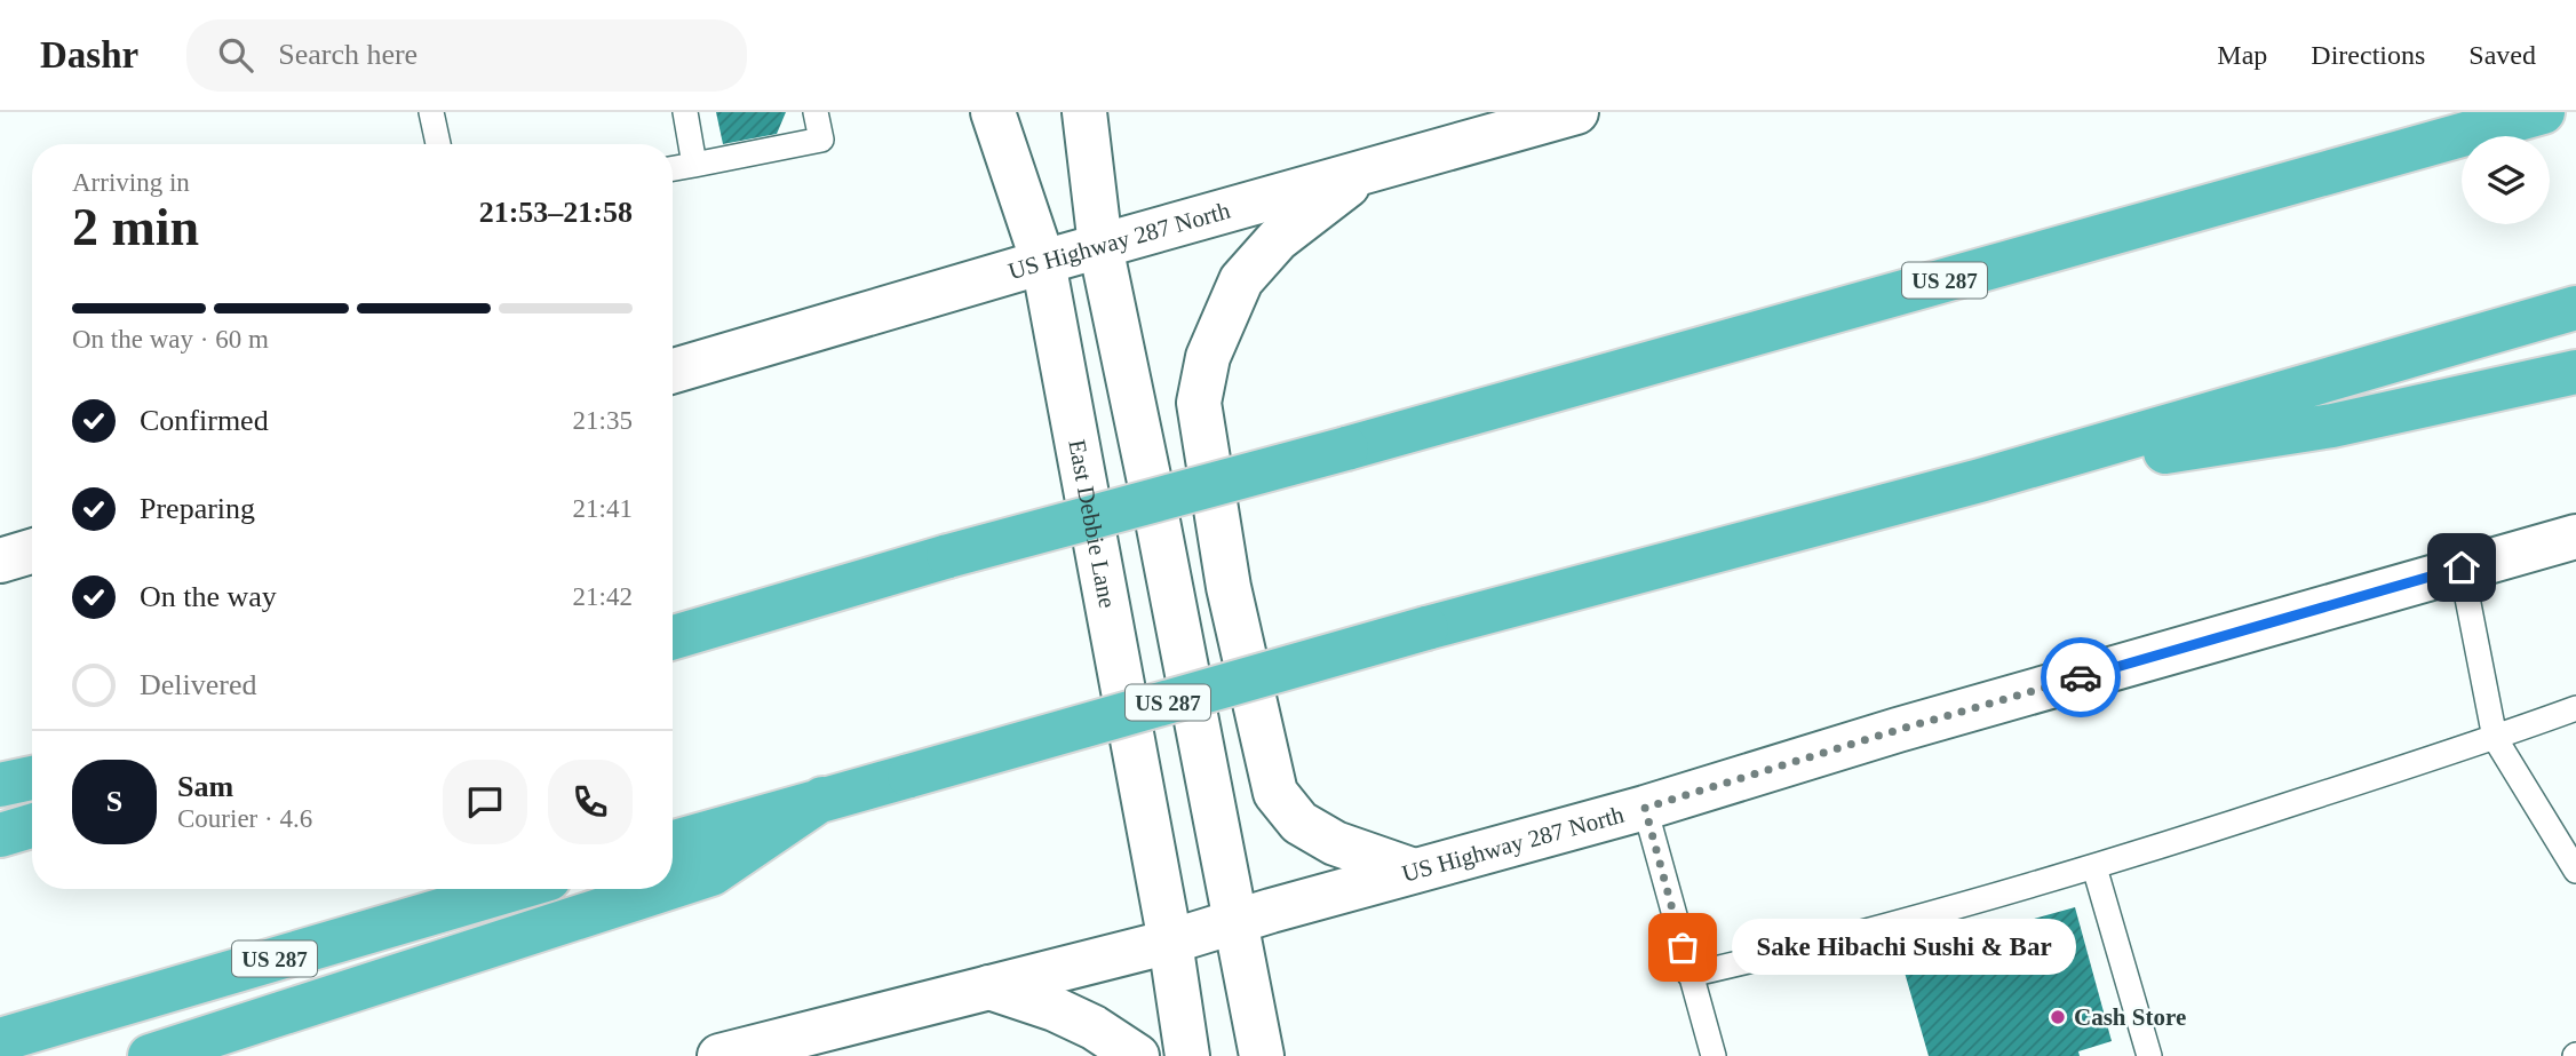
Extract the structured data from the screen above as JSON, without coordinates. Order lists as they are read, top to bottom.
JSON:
{
  "streets": {
    "highway": ["US 287"],
    "main road": ["US Highway 287 North", "East Debbie Lane"]
  },
  "crossings": [
    ["US Highway 287 North", "East Debbie Lane"]
  ],
  "places": ["Sake Hibachi Sushi & Bar", "Cash Store"],
  "page": {
    "header": "Dashr",
    "search": "Search here",
    "nav": ["Map", "Directions", "Saved"],
    "heading": ["2 min", "Arriving in", "21:53–21:58"],
    "panel": ["Sam", "Courier · 4.6"],
    "bar": "On the way · 60 m",
    "list": [
      ["Confirmed", "21:35"],
      ["Preparing", "21:41"],
      ["On the way", "21:42"],
      "Delivered"
    ],
    "round": "S",
    "bubble": "Sake Hibachi Sushi & Bar"
  }
}
